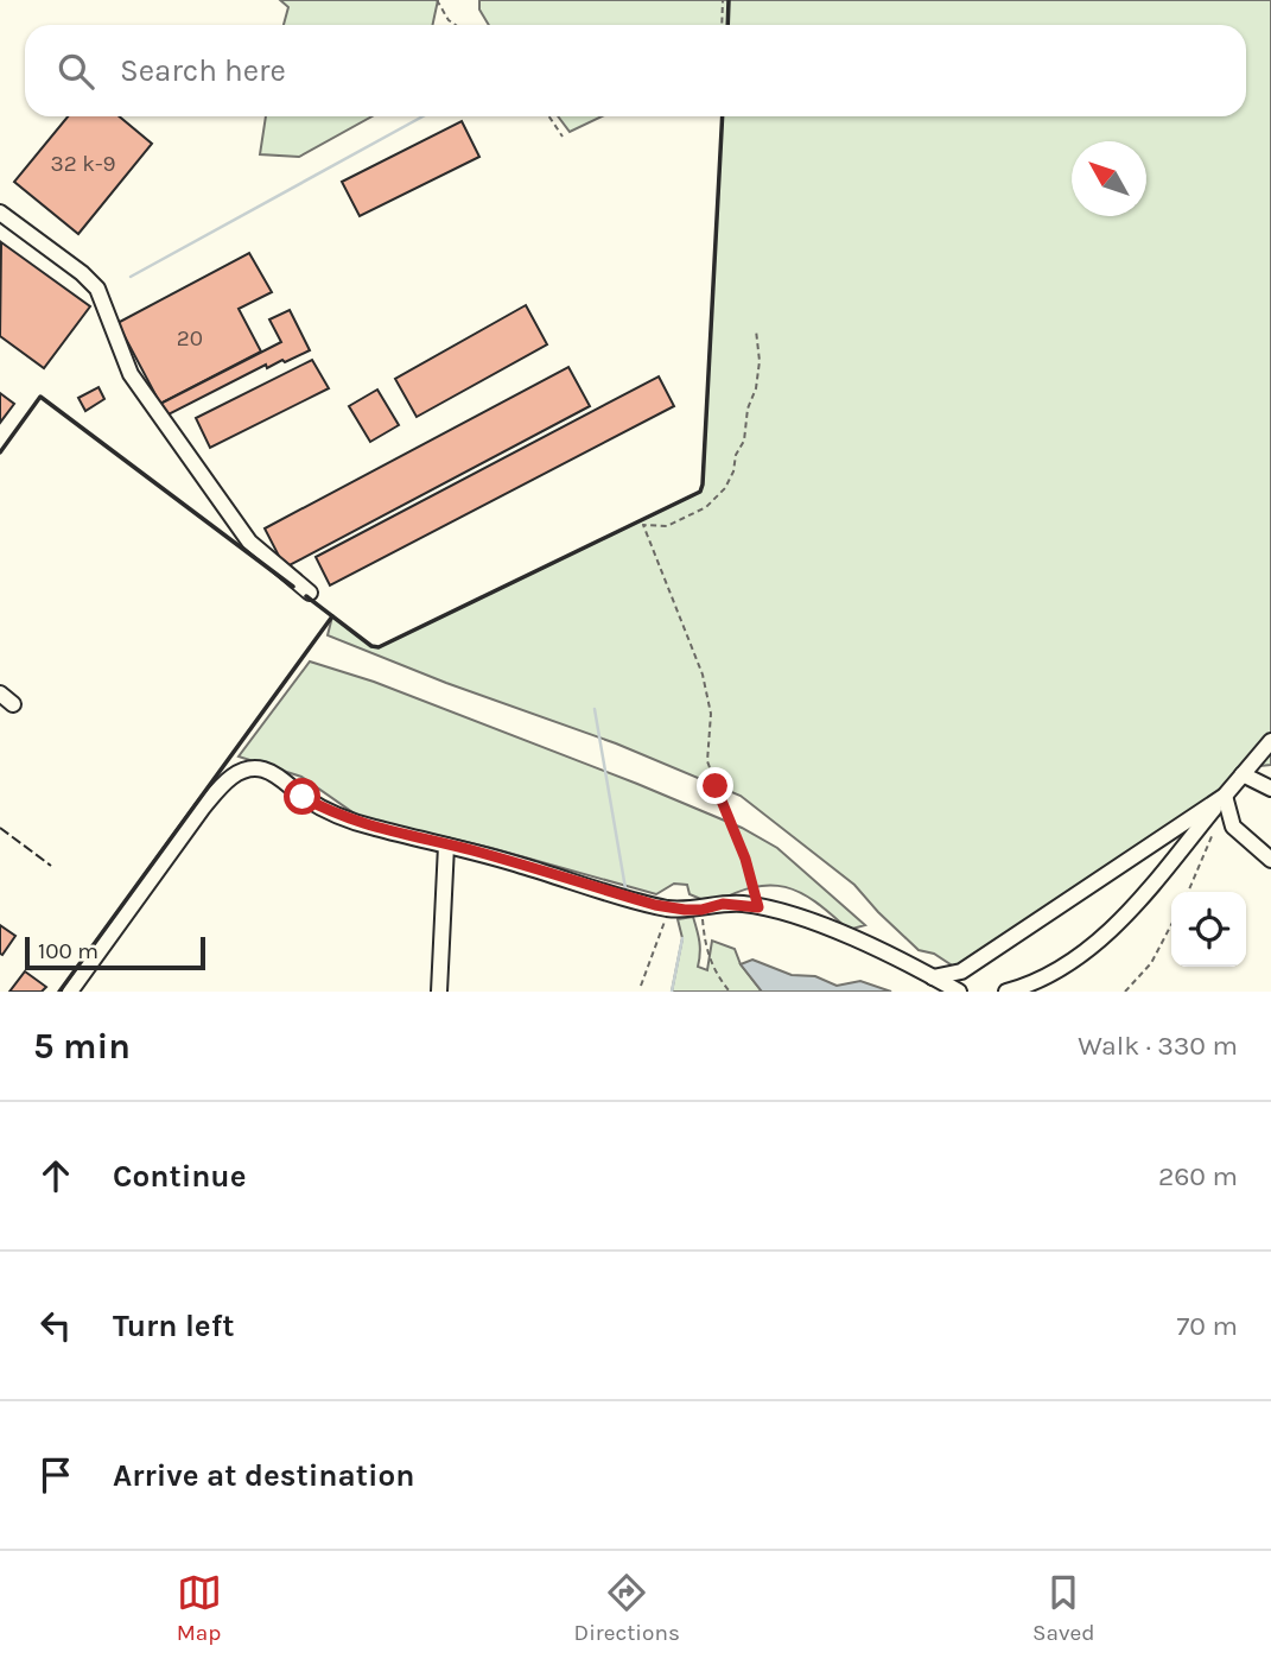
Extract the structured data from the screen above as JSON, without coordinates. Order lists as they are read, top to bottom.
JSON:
{
  "house_numbers": ["32 k-9", "20"],
  "scale_bar": "100 m",
  "north": "top left",
  "page": {
    "search": "Search here",
    "scale": "100 m",
    "heading": ["5 min", "Walk · 330 m"],
    "list": [
      ["Continue", "260 m"],
      ["Turn left", "70 m"],
      "Arrive at destination"
    ],
    "nav": ["Map", "Directions", "Saved"]
  }
}
